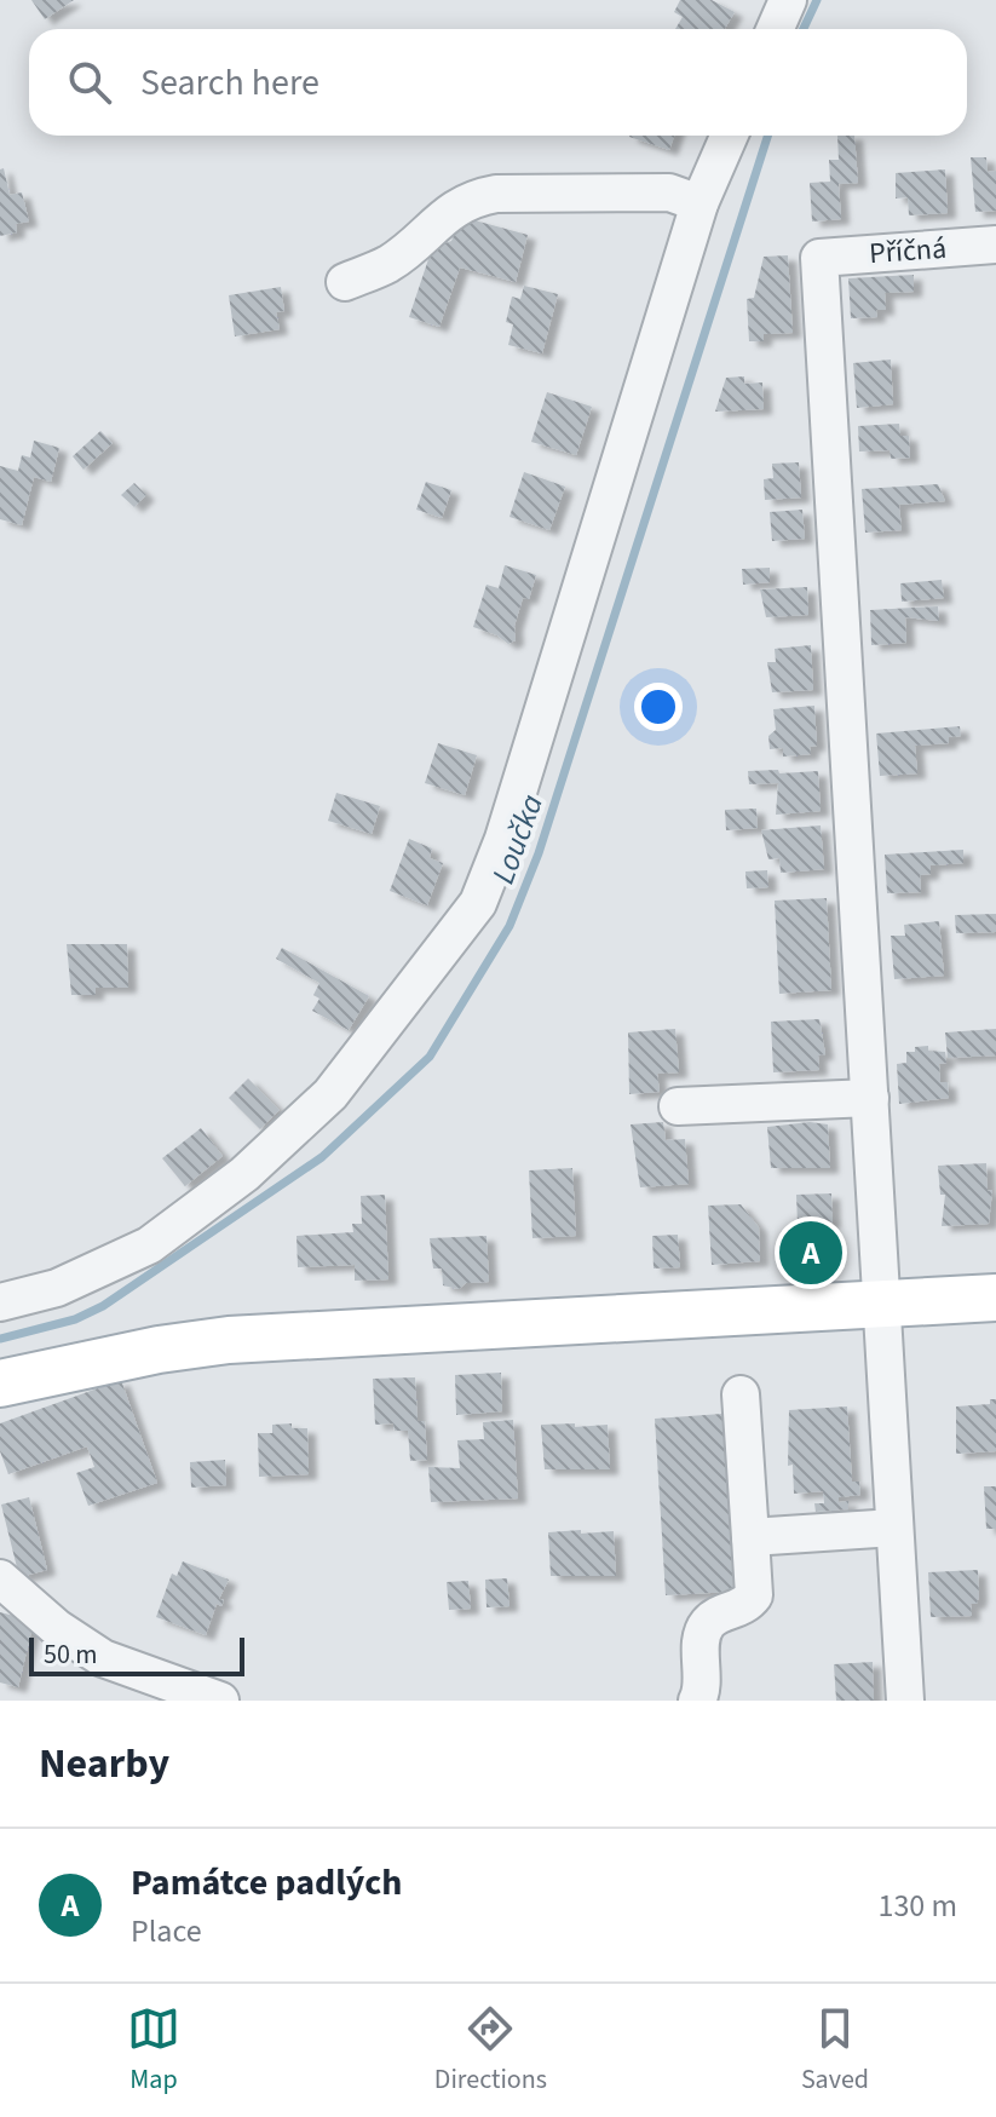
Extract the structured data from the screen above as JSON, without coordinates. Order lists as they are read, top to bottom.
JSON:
{
  "streets": {
    "street": ["Příčná"]
  },
  "water": ["Loučka"],
  "scale_bar": "50 m",
  "page": {
    "search": "Search here",
    "pins": "A",
    "scale": "50 m",
    "heading": "Nearby",
    "list": [
      {
        "mark": "A",
        "name": "Památce padlých",
        "note": "Place",
        "value": "130 m"
      }
    ],
    "nav": ["Map", "Directions", "Saved"]
  }
}
